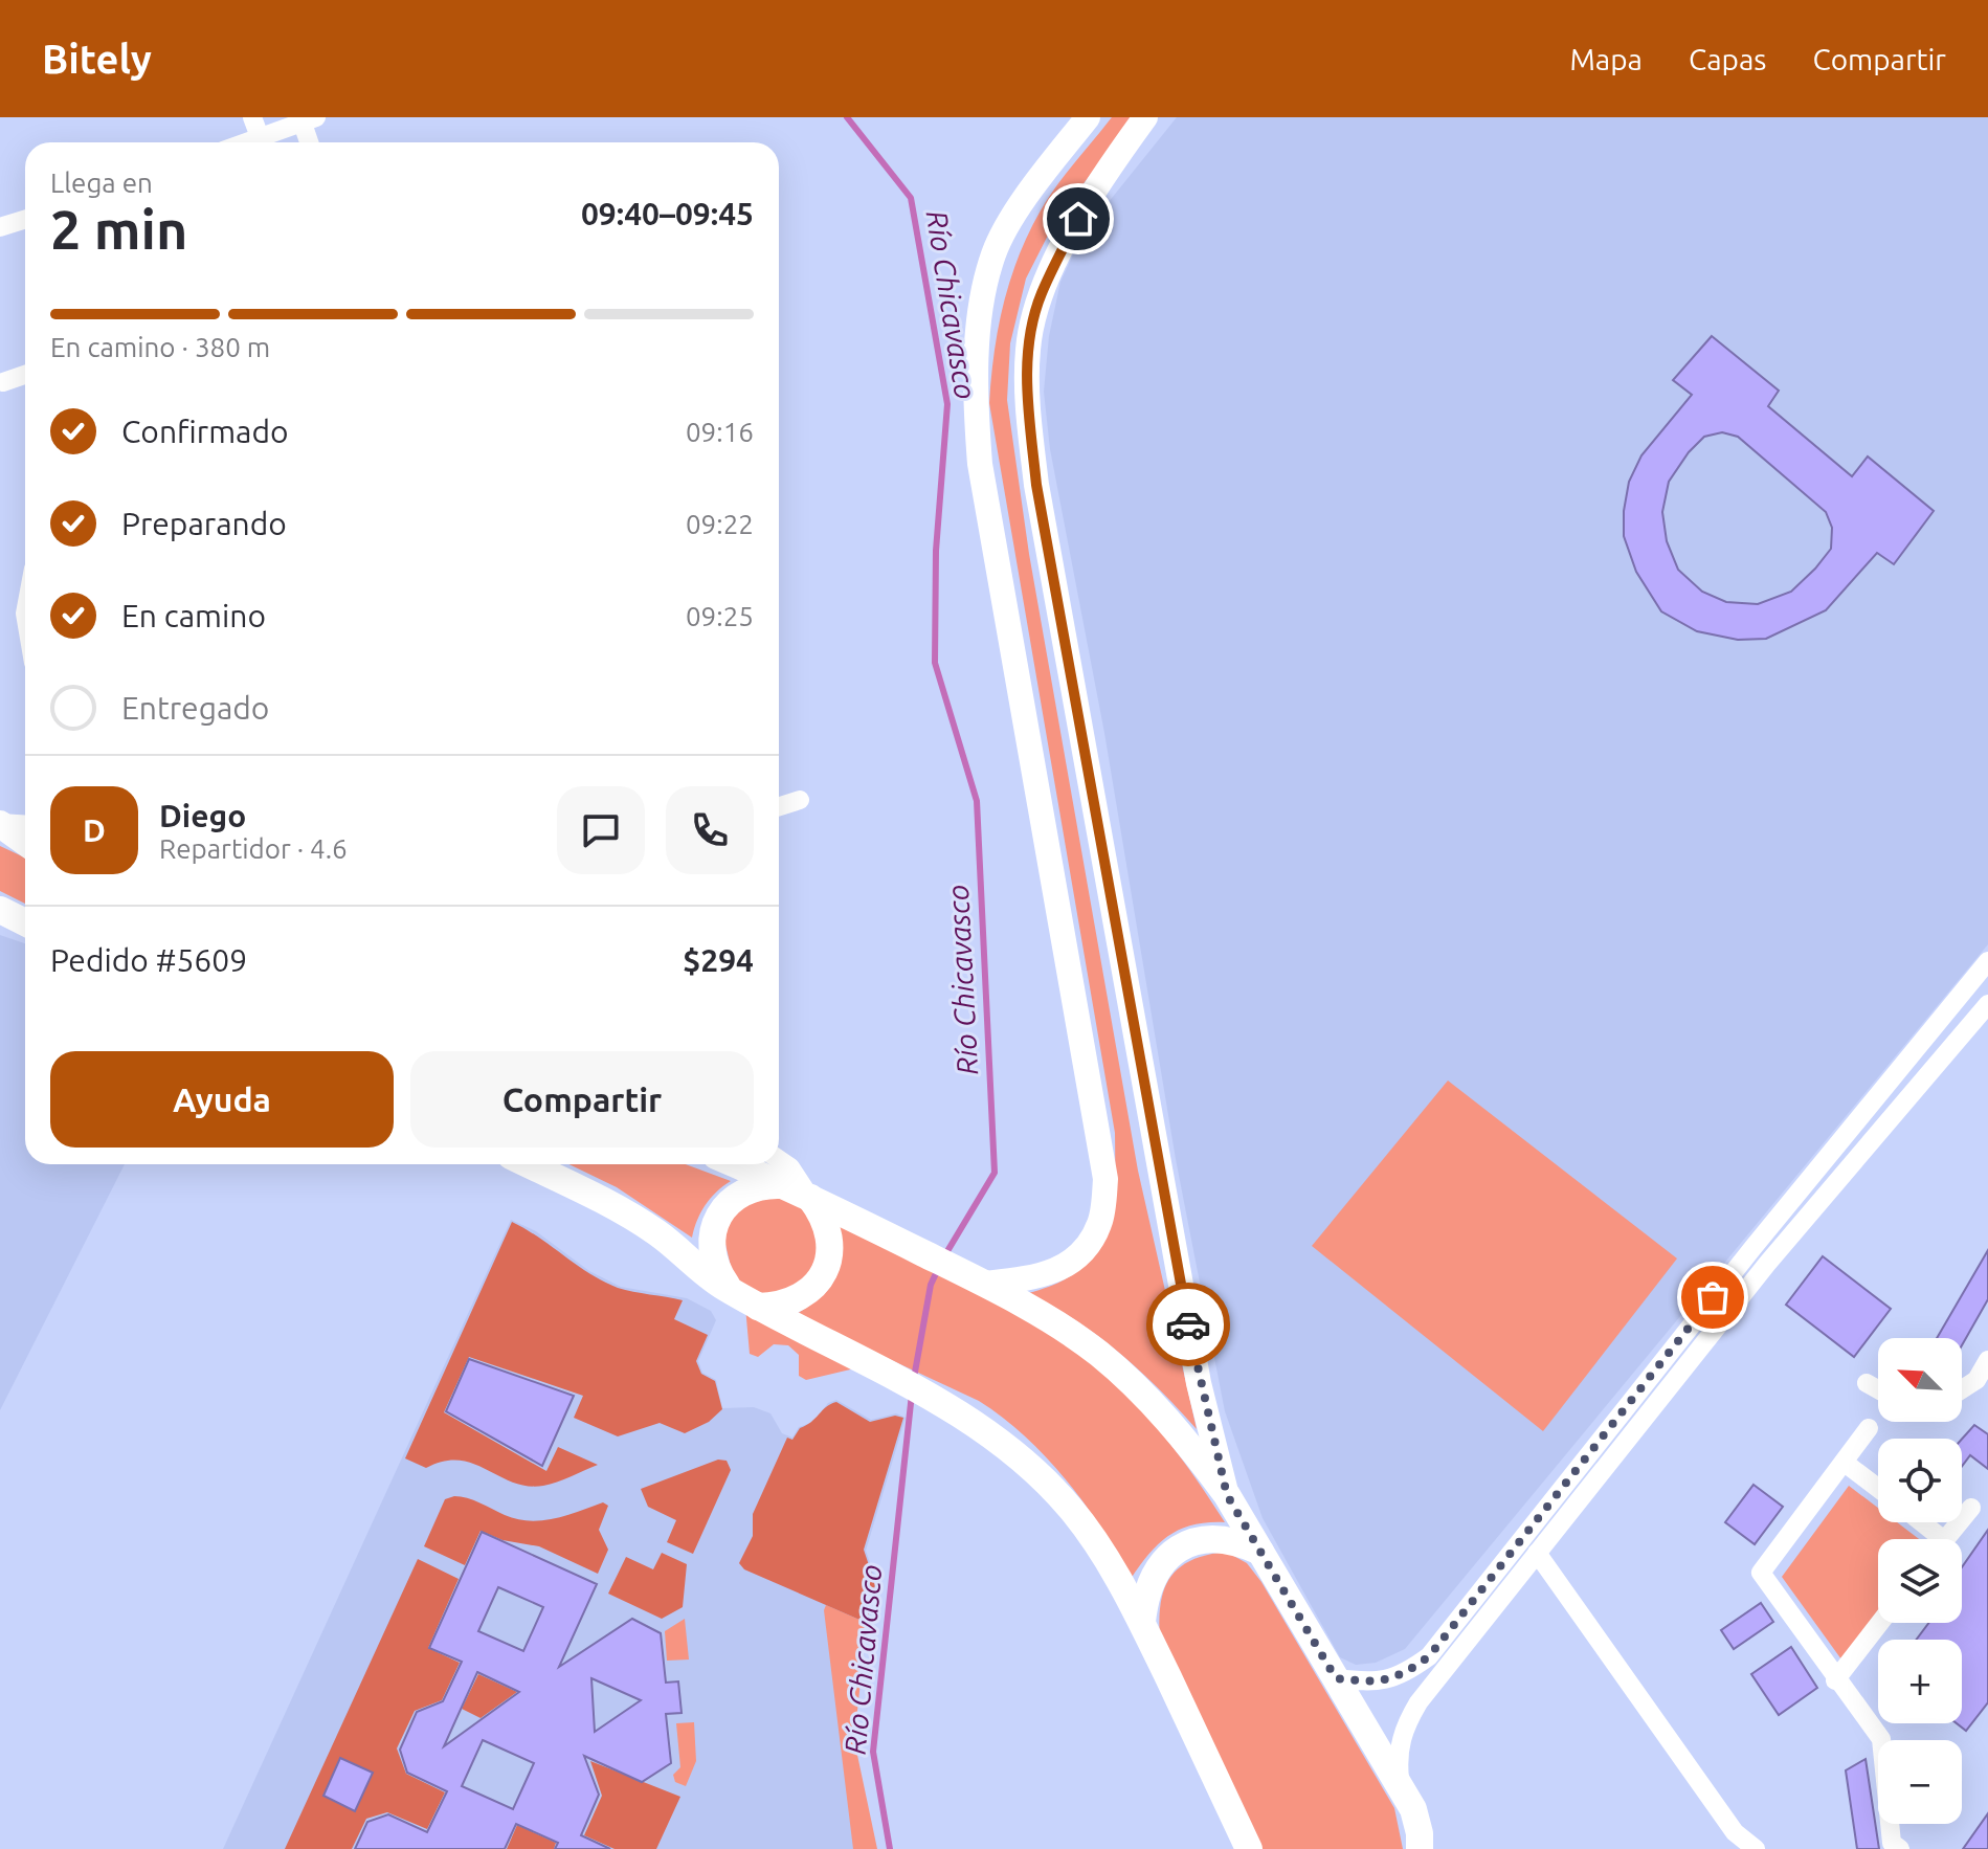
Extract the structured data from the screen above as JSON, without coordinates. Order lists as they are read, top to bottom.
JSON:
{
  "water": ["Río Chicavasco"],
  "north": "top left",
  "page": {
    "header": "Bitely",
    "nav": ["Mapa", "Capas", "Compartir"],
    "heading": ["2 min", "Llega en", "09:40–09:45"],
    "panel": [
      "Diego",
      "Repartidor · 4.6",
      "Pedido #5609",
      "$294"
    ],
    "bar": "En camino · 380 m",
    "list": [
      ["Confirmado", "09:16"],
      ["Preparando", "09:22"],
      ["En camino", "09:25"],
      "Entregado"
    ],
    "round": "D",
    "buttons": ["Ayuda", "Compartir"],
    "map_buttons": ["+", "−"]
  }
}
